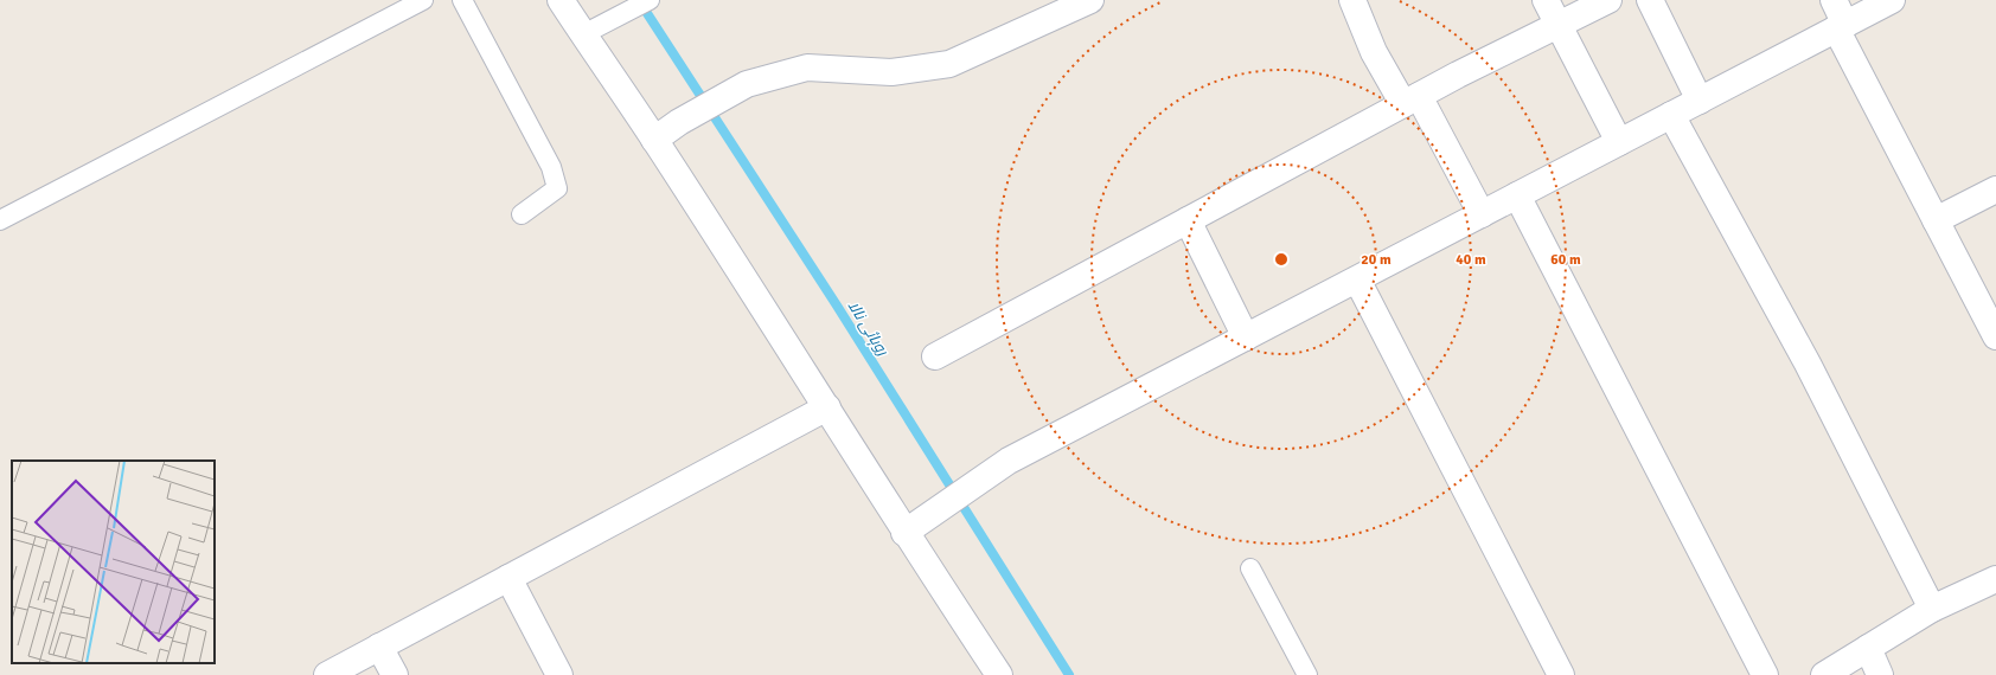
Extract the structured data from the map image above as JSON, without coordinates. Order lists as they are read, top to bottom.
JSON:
{
  "water": ["روہائی نالا"],
  "rings": ["20 m", "40 m", "60 m"]
}
